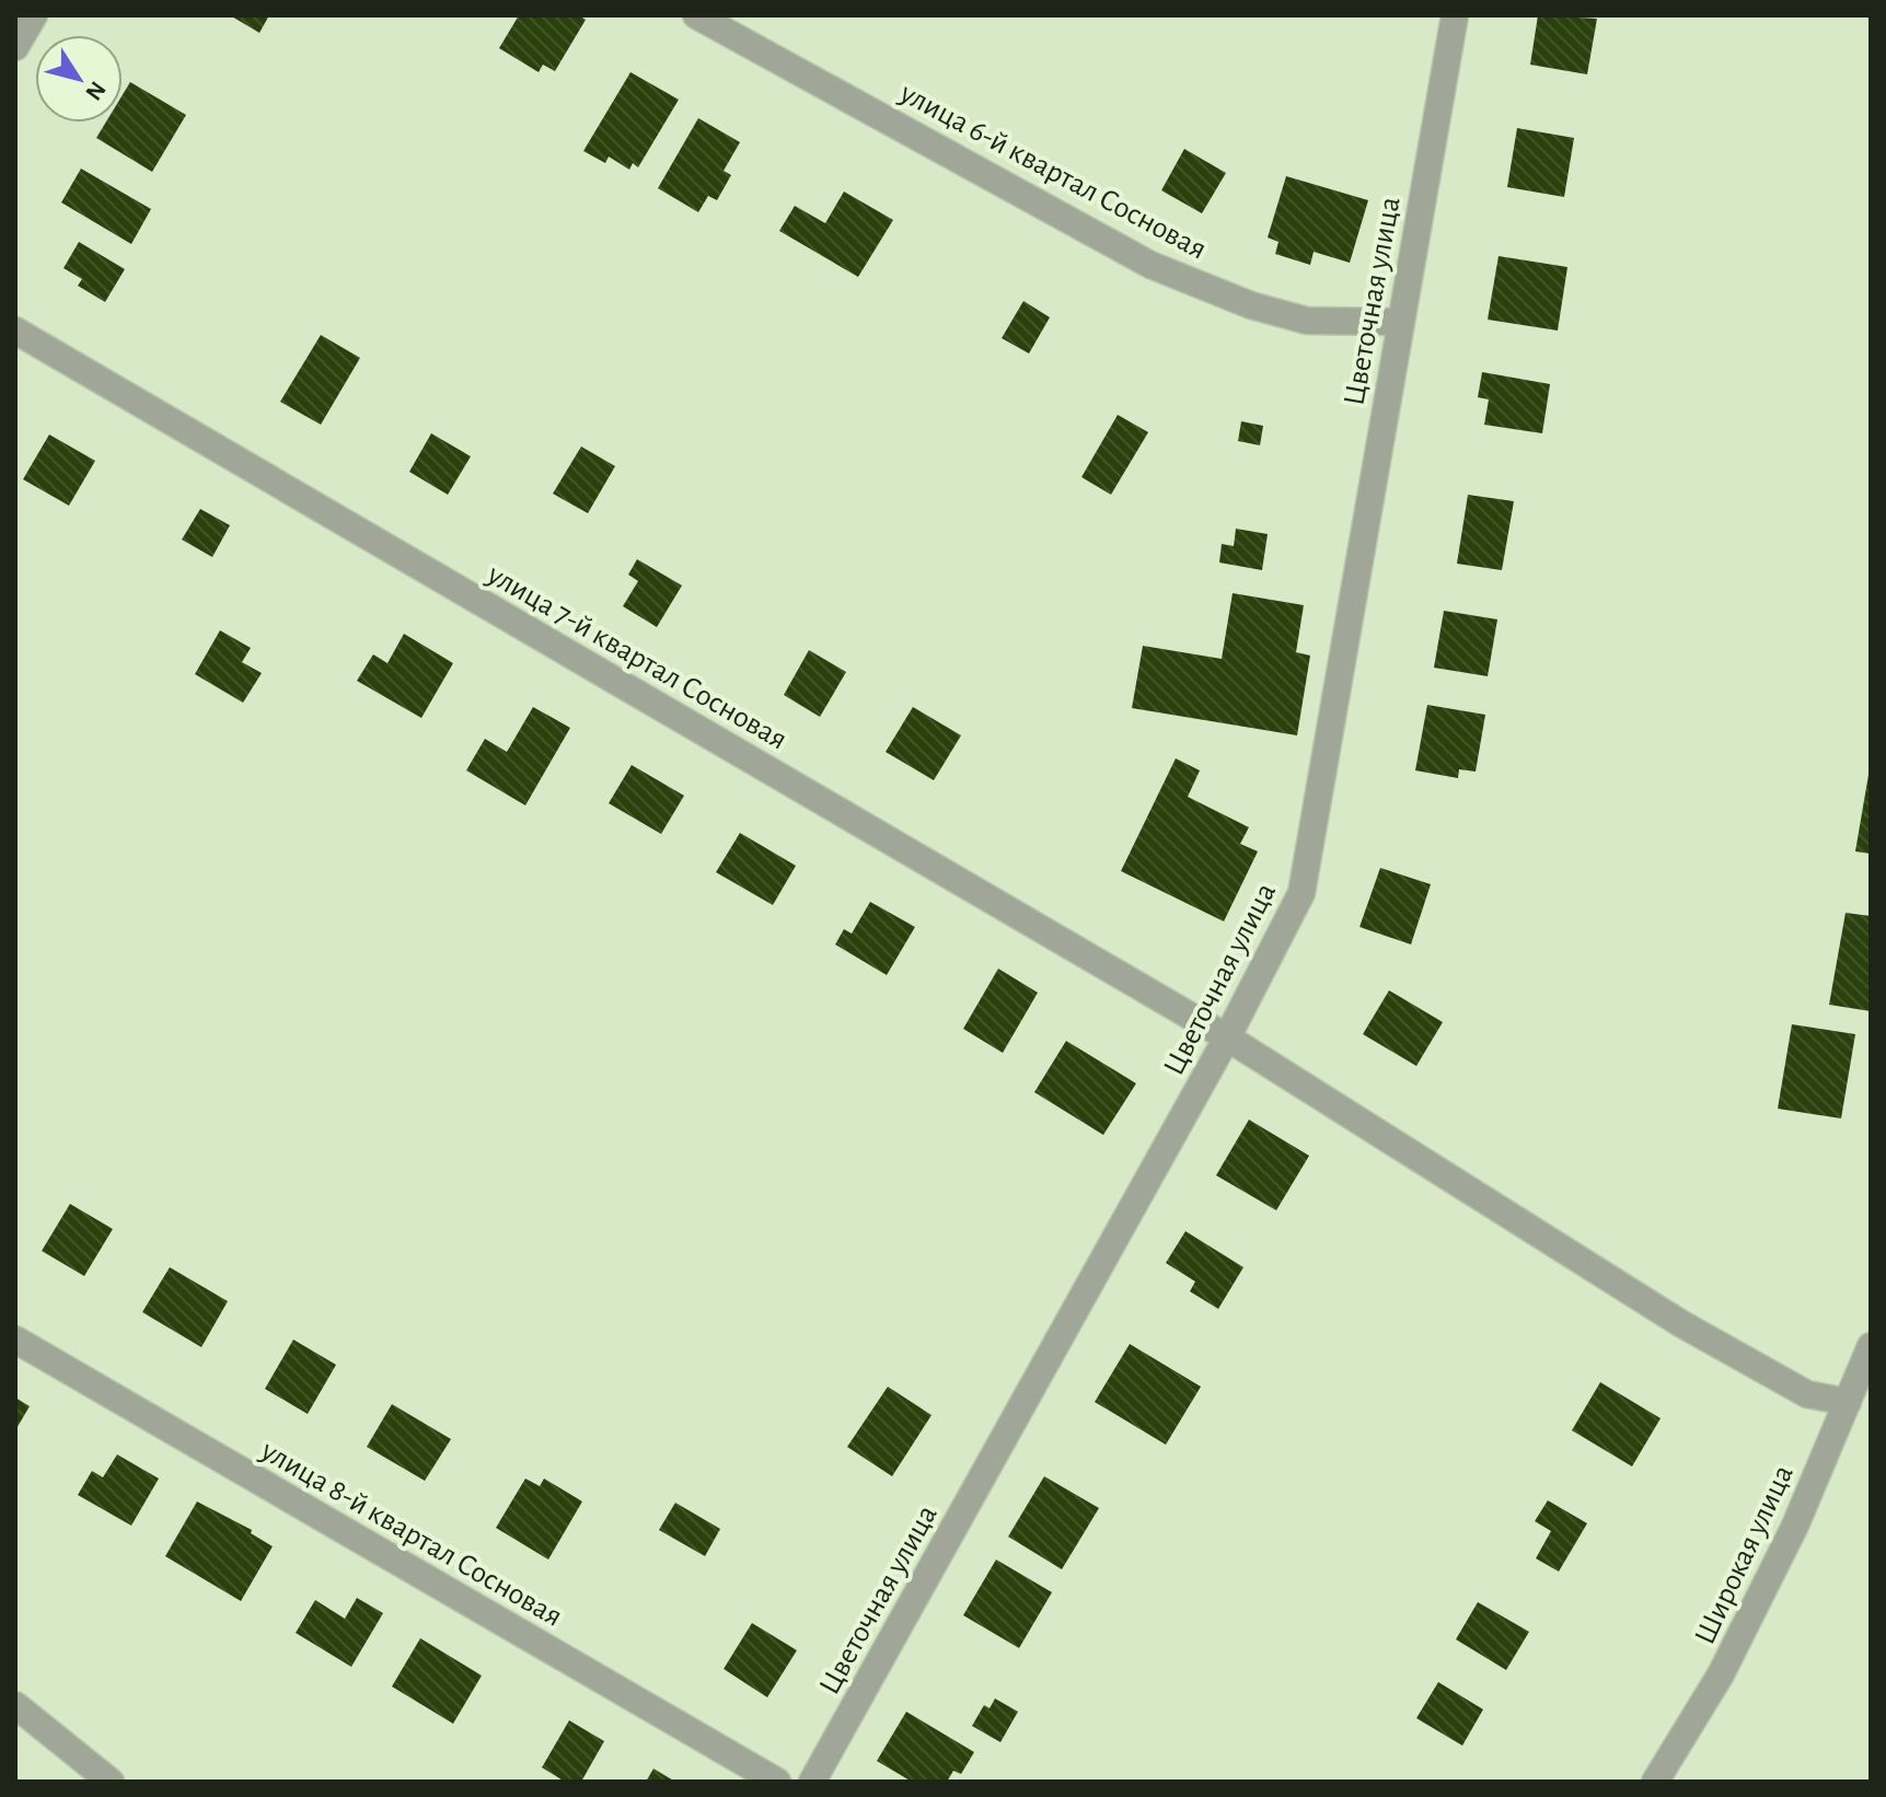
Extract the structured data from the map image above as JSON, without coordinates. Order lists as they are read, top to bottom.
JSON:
{
  "streets": {
    "street": [
      "улица 6-й квартал Сосновая",
      "Цветочная улица",
      "улица 7-й квартал Сосновая",
      "улица 8-й квартал Сосновая",
      "Широкая улица"
    ]
  },
  "crossings": [
    ["улица 6-й квартал Сосновая", "Цветочная улица"],
    ["Цветочная улица", "улица 7-й квартал Сосновая"],
    ["улица 7-й квартал Сосновая", "Широкая улица"]
  ],
  "north": "bottom right"
}
